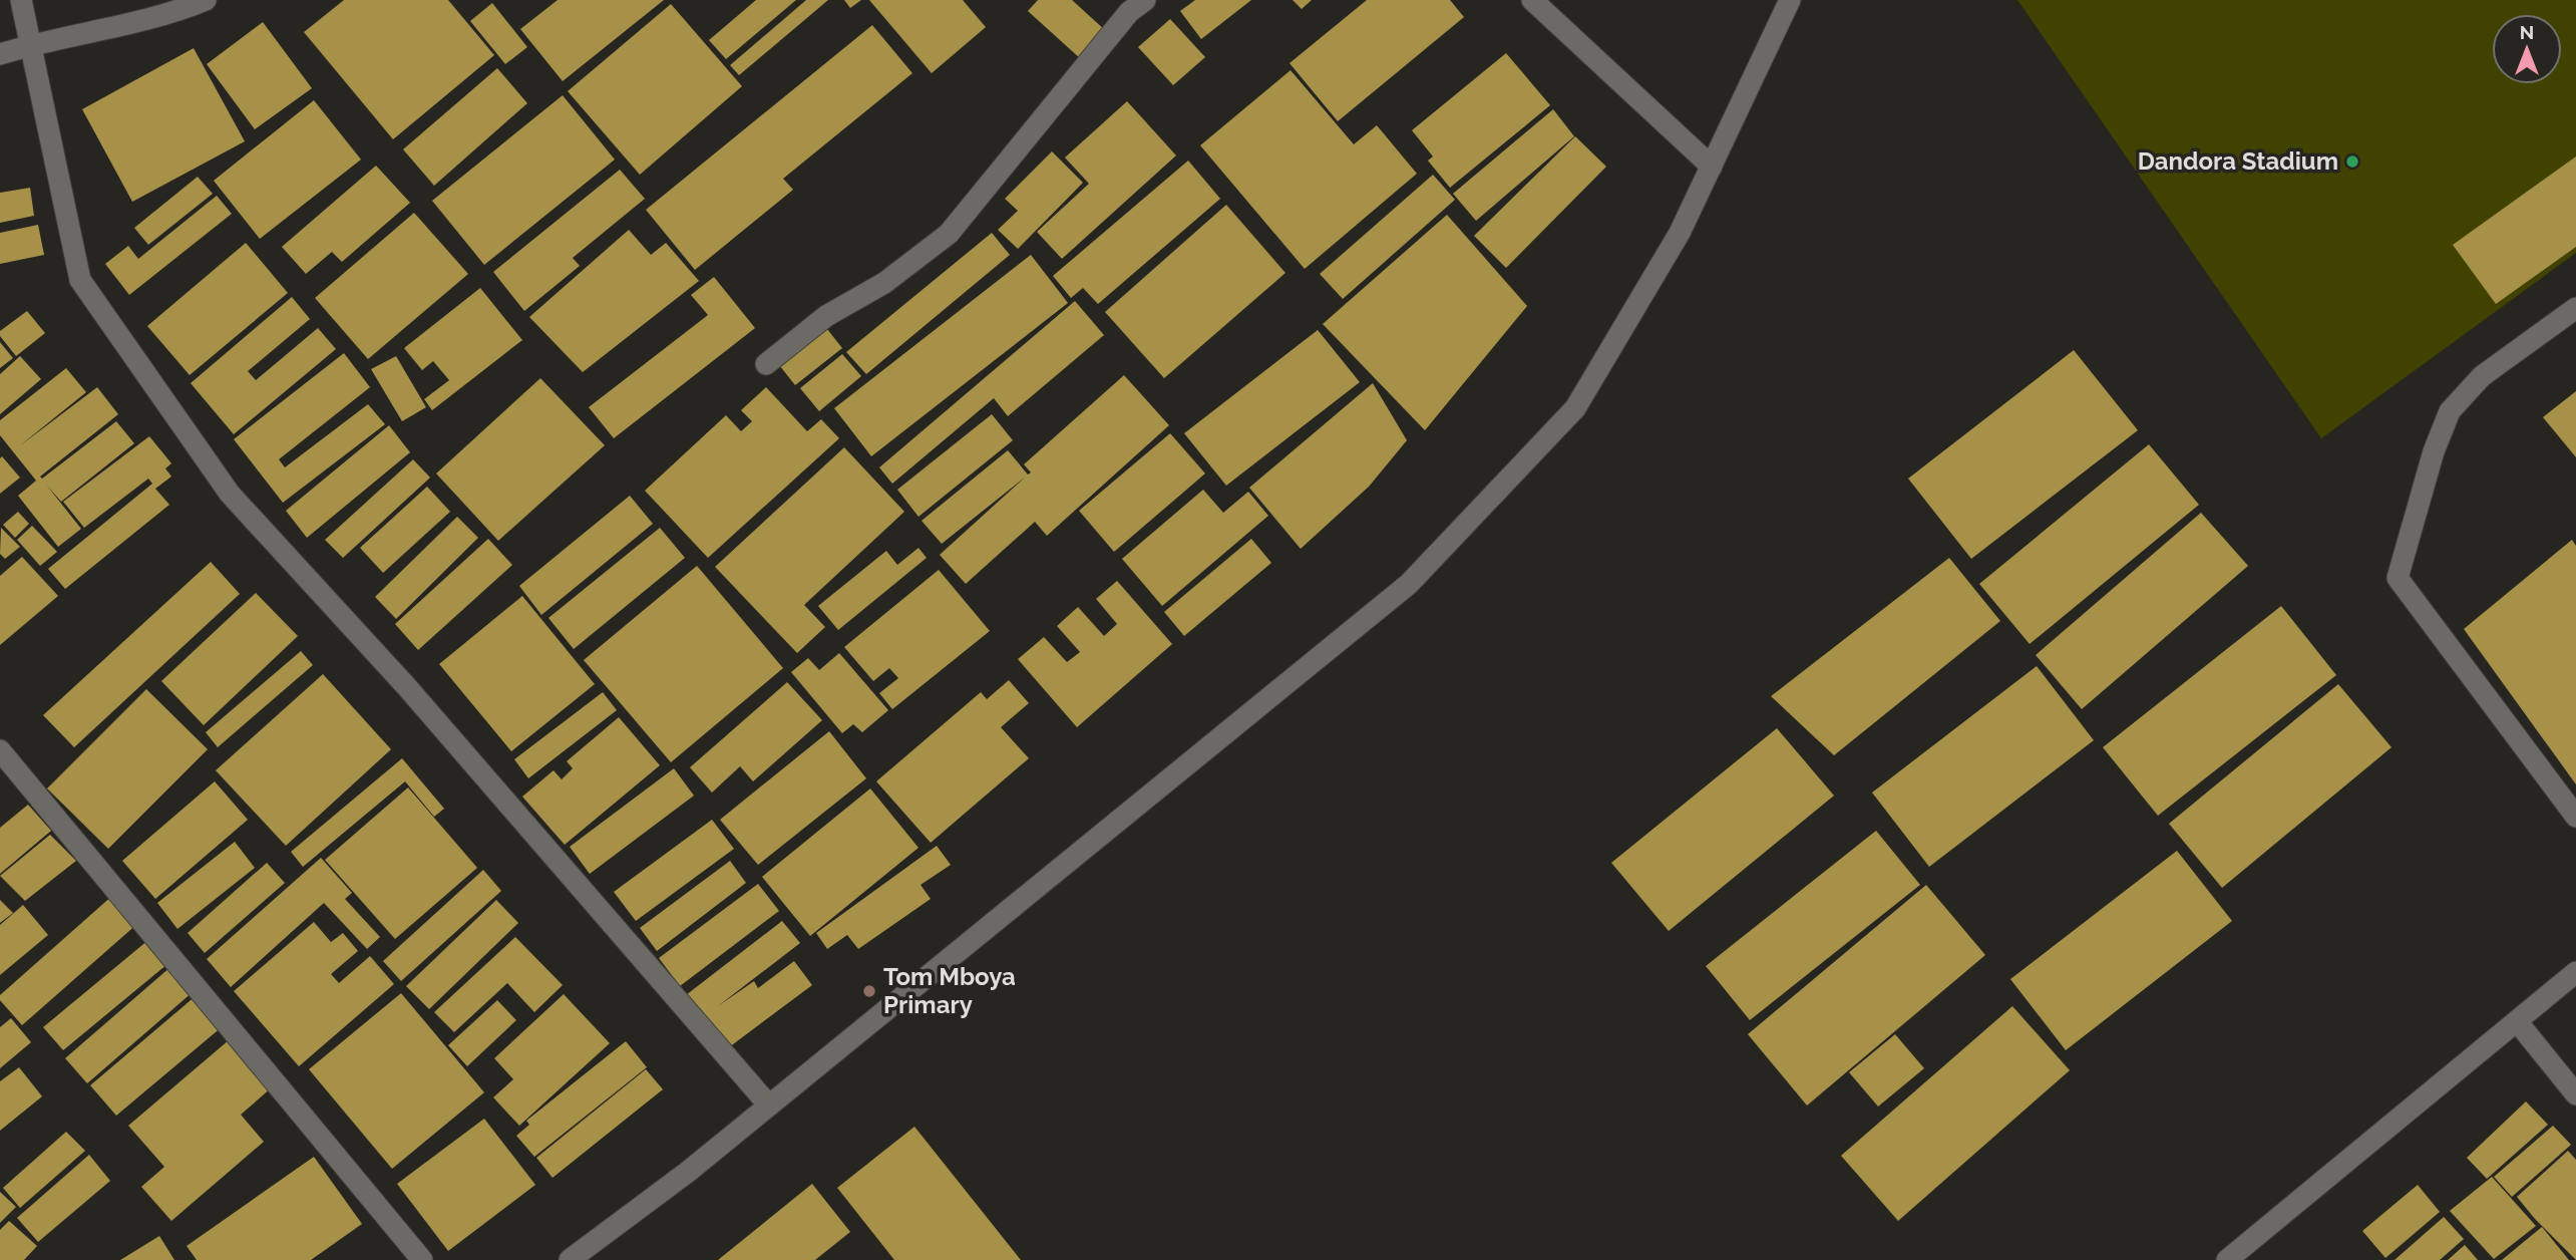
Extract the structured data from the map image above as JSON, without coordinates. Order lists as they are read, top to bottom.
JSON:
{
  "places": ["Dandora Stadium", "Tom Mboya Primary"],
  "north": "top"
}
